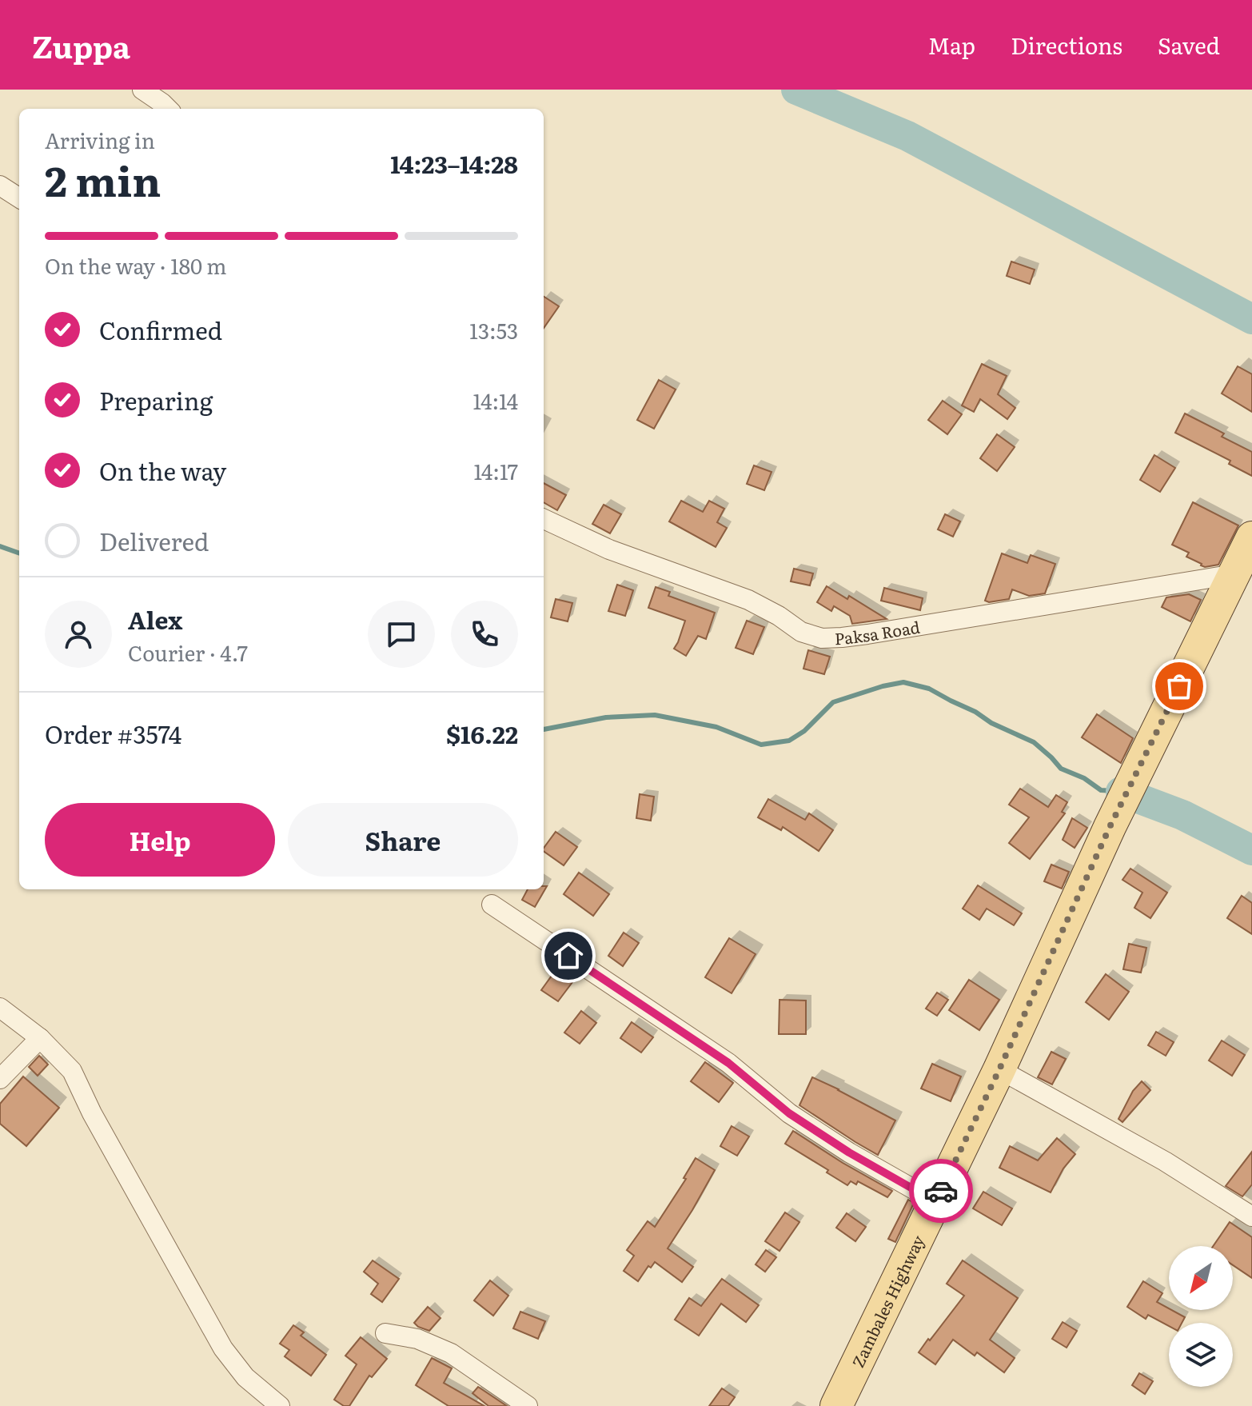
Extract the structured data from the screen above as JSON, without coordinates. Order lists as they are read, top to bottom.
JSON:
{
  "streets": {
    "main road": ["Zambales Highway"],
    "street": ["Paksa Road"]
  },
  "crossings": [
    ["Paksa Road", "Zambales Highway"]
  ],
  "north": "bottom left",
  "page": {
    "header": "Zuppa",
    "nav": ["Map", "Directions", "Saved"],
    "heading": ["2 min", "Arriving in", "14:23–14:28"],
    "panel": [
      "Alex",
      "Courier · 4.7",
      "Order #3574",
      "$16.22"
    ],
    "bar": "On the way · 180 m",
    "list": [
      ["Confirmed", "13:53"],
      ["Preparing", "14:14"],
      ["On the way", "14:17"],
      "Delivered"
    ],
    "buttons": ["Help", "Share"]
  }
}
